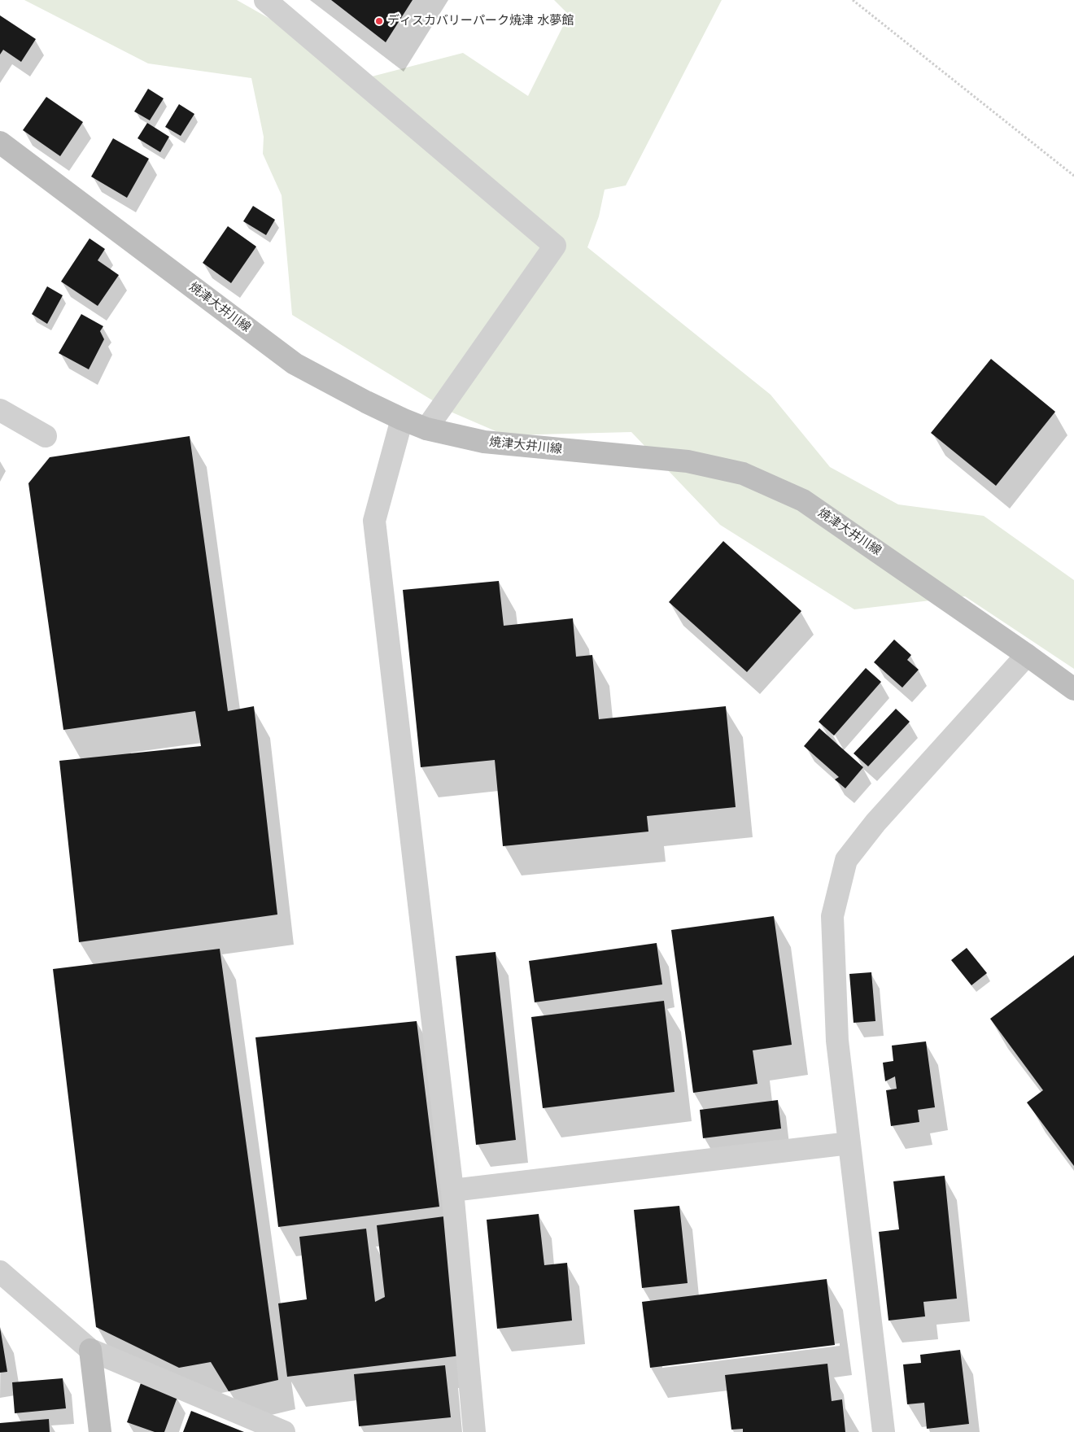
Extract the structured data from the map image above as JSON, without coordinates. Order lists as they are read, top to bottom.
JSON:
{
  "streets": {
    "main road": ["焼津大井川線"]
  },
  "places": ["ディスカバリーパーク焼津 水夢館"]
}
